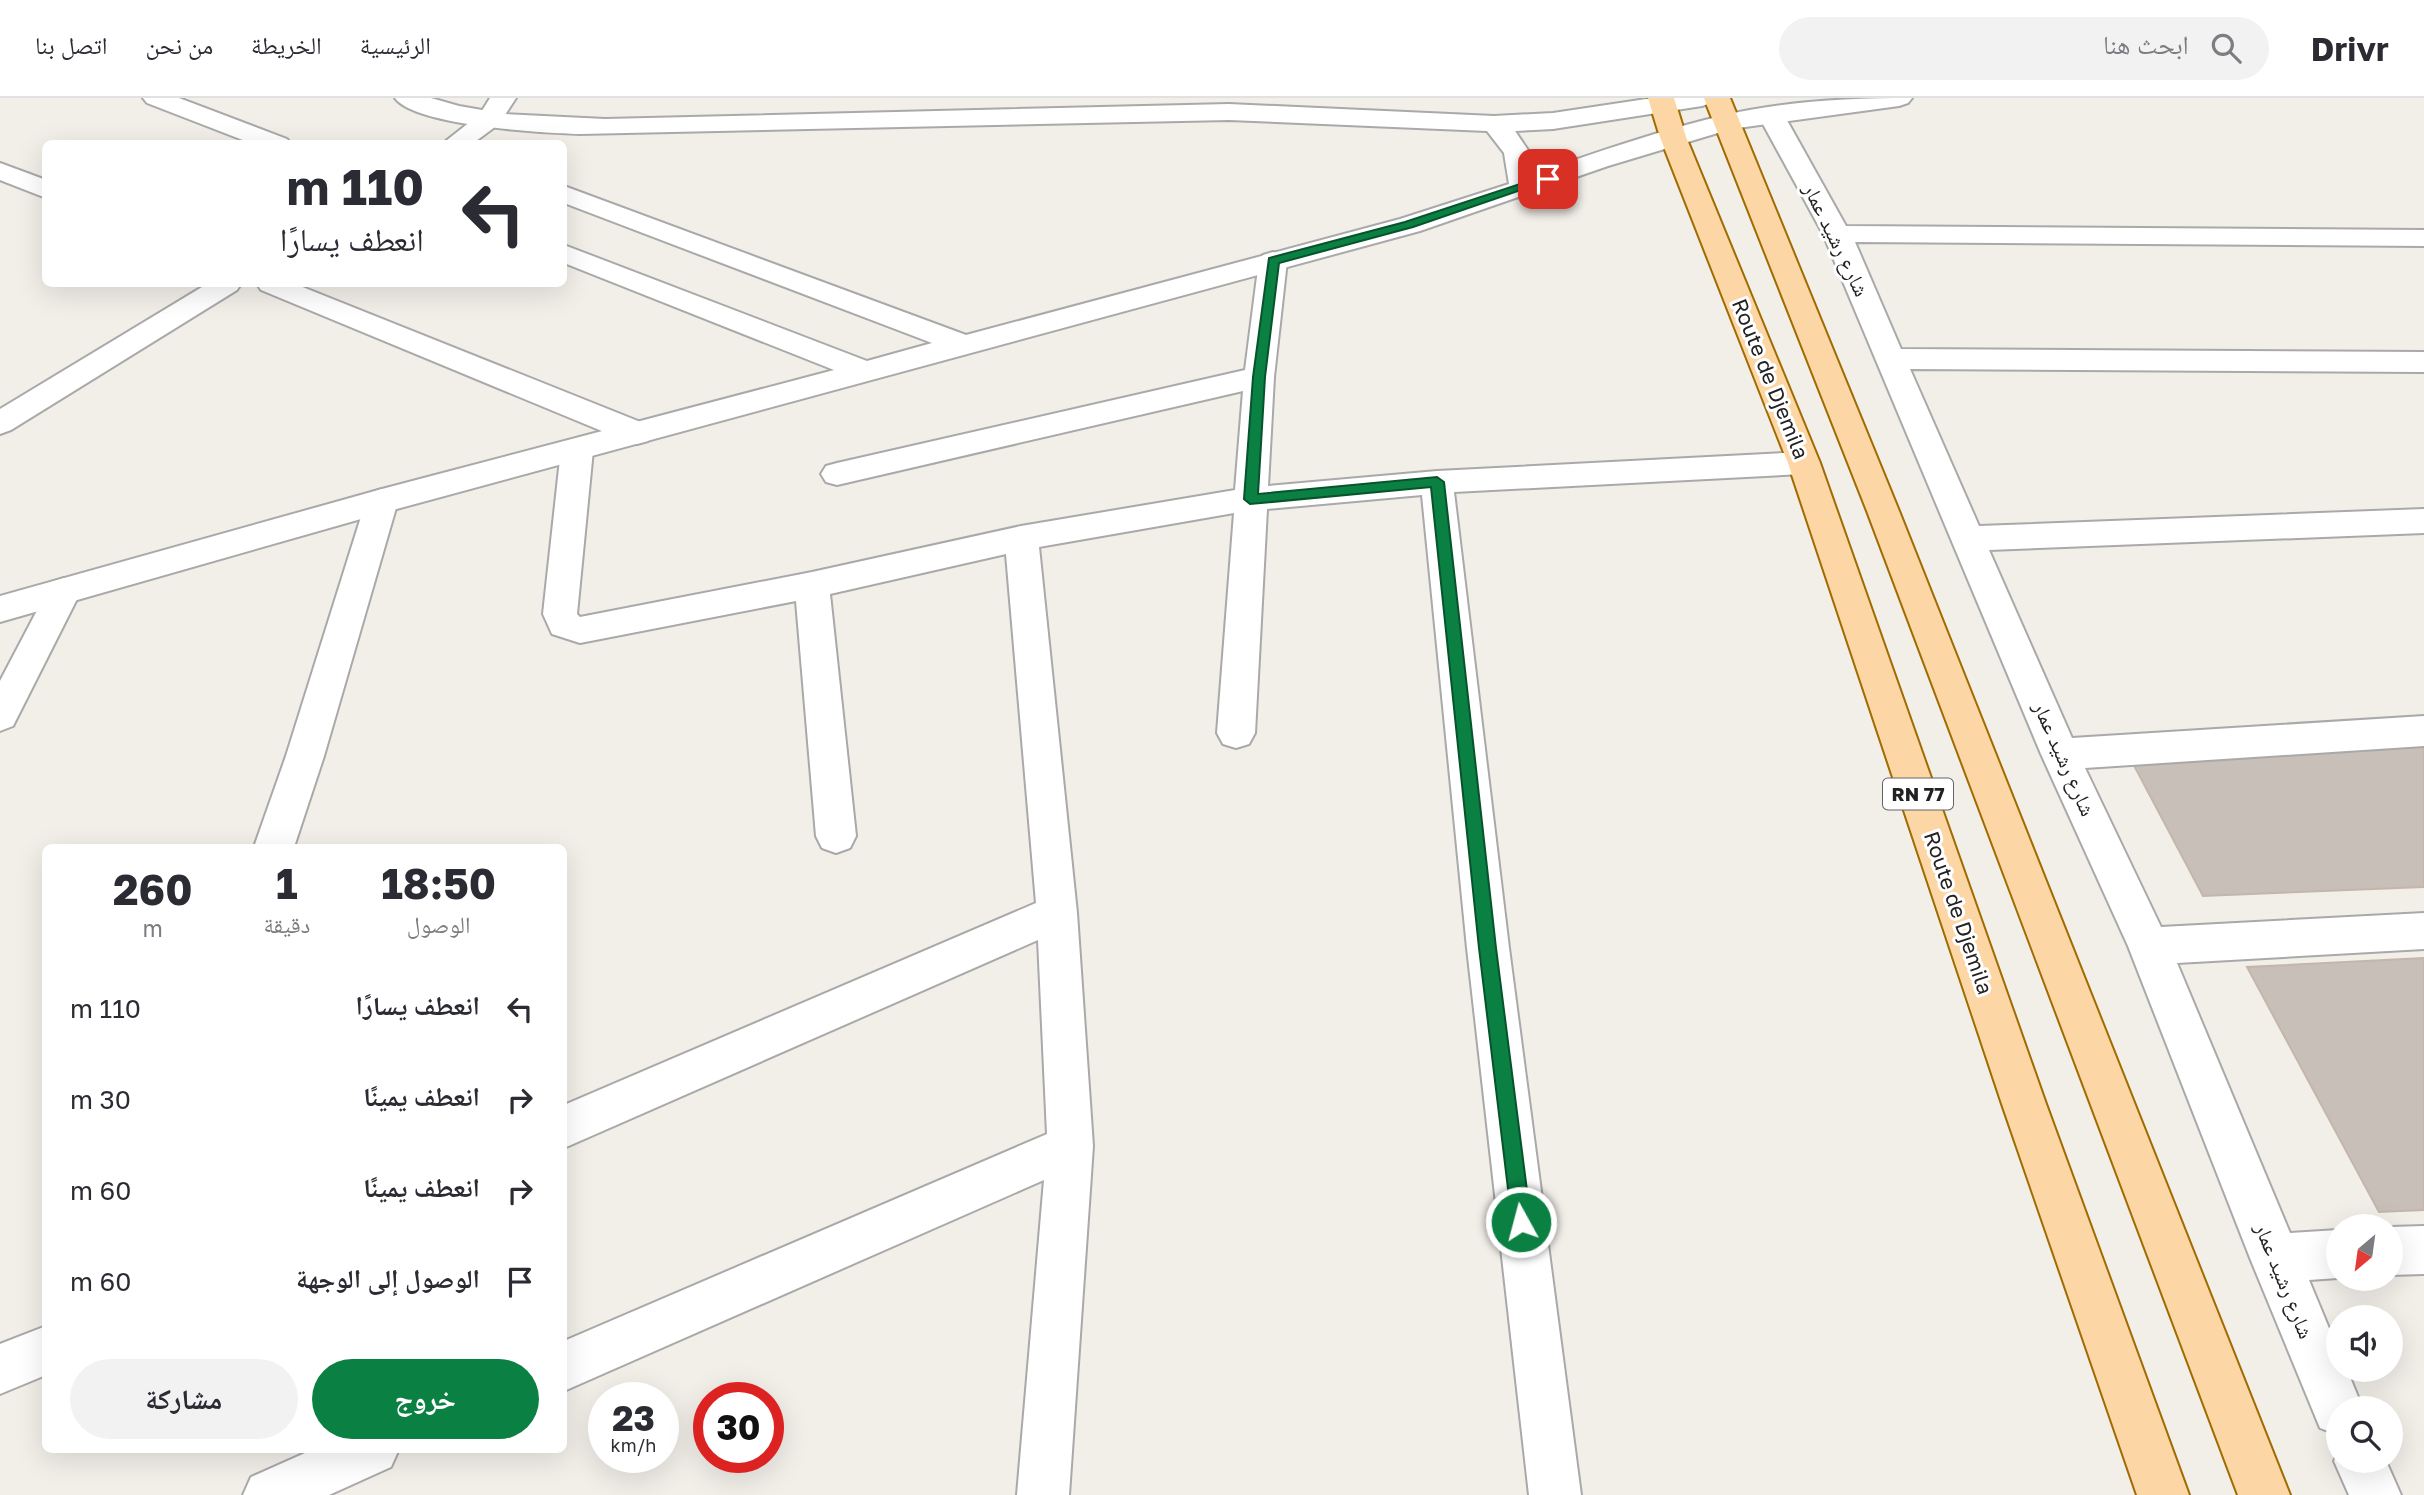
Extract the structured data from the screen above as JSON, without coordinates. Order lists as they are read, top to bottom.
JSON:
{
  "streets": {
    "main road": ["Route de Djemila", "RN 77"],
    "street": ["شارع رشيد عمار"]
  },
  "north": "bottom left",
  "page": {
    "header": "Drivr",
    "search": "ابحث هنا",
    "nav": [
      "الرئيسية",
      "الخريطة",
      "من نحن",
      "اتصل بنا"
    ],
    "turn": ["110 m", "انعطف يسارًا"],
    "eta": [
      "18:50",
      "الوصول",
      "1",
      "دقيقة",
      "260",
      "m"
    ],
    "list": [
      {
        "name": "انعطف يسارًا",
        "value": "110 m"
      },
      {
        "name": "انعطف يمينًا",
        "value": "30 m"
      },
      {
        "name": "انعطف يمينًا",
        "value": "60 m"
      },
      {
        "name": "الوصول إلى الوجهة",
        "value": "60 m"
      }
    ],
    "buttons": ["خروج", "مشاركة"],
    "speed": "23 km/h",
    "limit": "30"
  }
}
